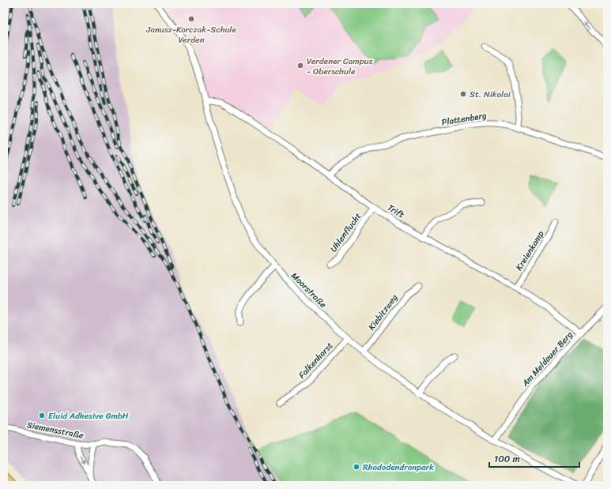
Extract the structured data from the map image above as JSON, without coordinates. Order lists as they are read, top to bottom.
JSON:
{
  "streets": {
    "street": [
      "Plattenberg",
      "Trift",
      "Uhlenflucht",
      "Kreienkamp",
      "Moorstraße",
      "Kiebitzweg",
      "Am Meldauer Berg",
      "Falkenhorst",
      "Siemensstraße"
    ]
  },
  "crossings": [
    ["Plattenberg", "Trift"],
    ["Trift", "Uhlenflucht"],
    ["Trift", "Kreienkamp"],
    ["Trift", "Moorstraße"],
    ["Trift", "Am Meldauer Berg"],
    ["Moorstraße", "Kiebitzweg"],
    ["Moorstraße", "Am Meldauer Berg"],
    ["Moorstraße", "Falkenhorst"]
  ],
  "places": [
    "Janusz-Korczak-Schule Verden",
    "Verdener Campus - Oberschule",
    "St. Nikolai",
    "Eluid Adhesive GmbH",
    "Rhododendronpark"
  ],
  "scale_bar": "100 m"
}
